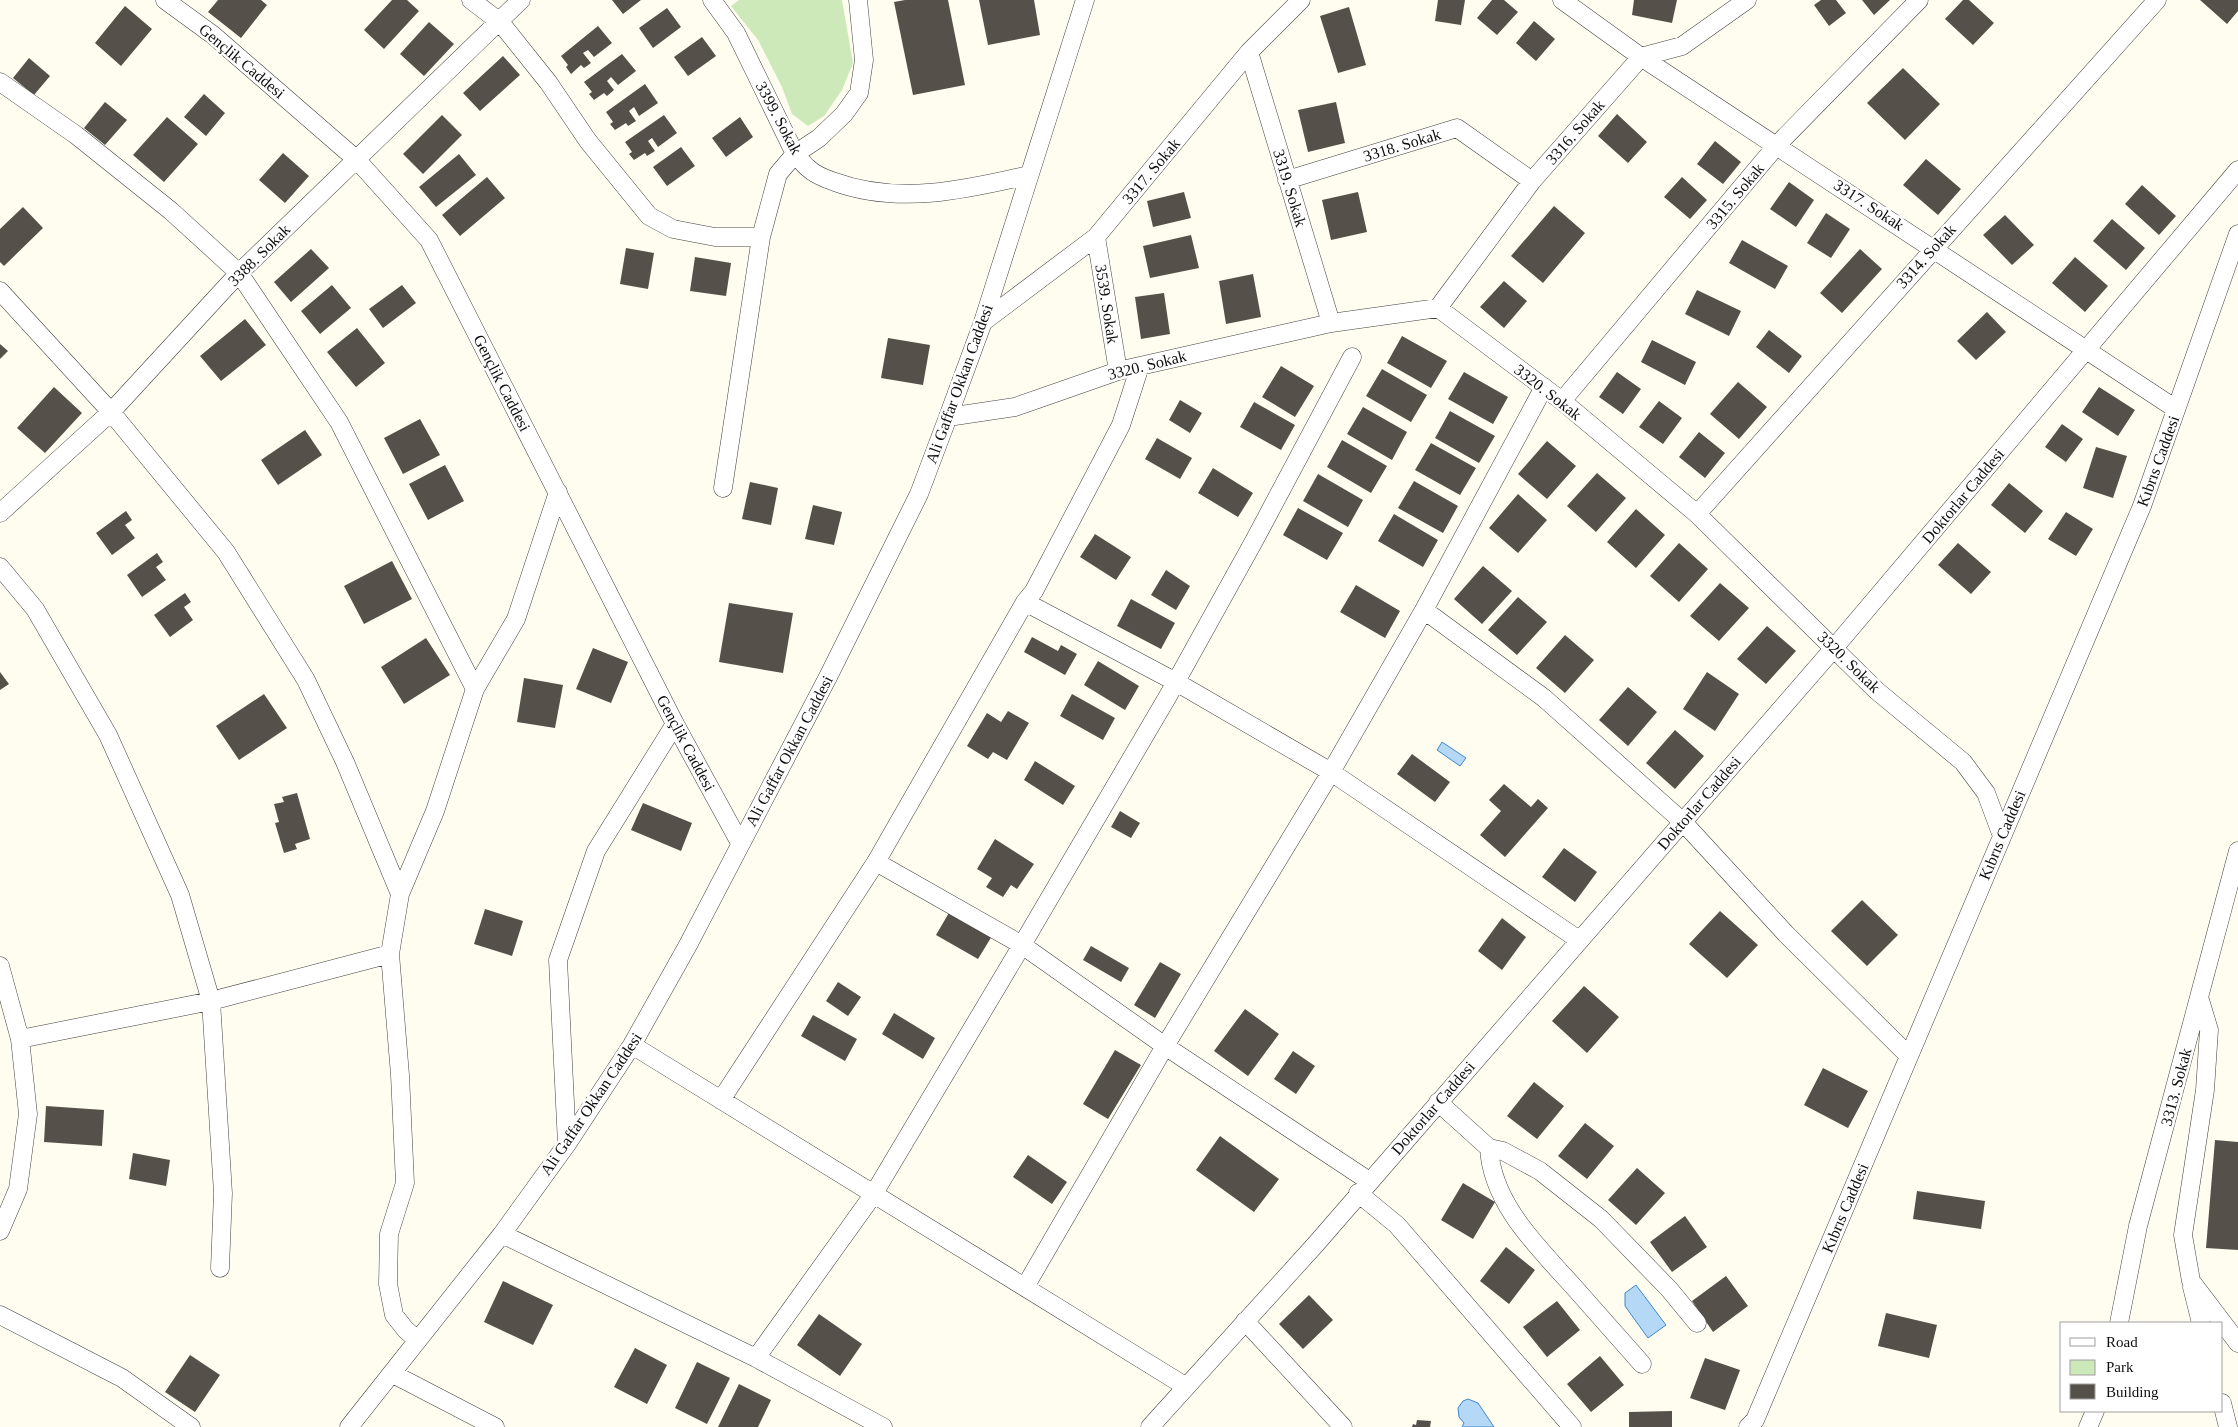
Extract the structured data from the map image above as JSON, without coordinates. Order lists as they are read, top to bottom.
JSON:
{
  "streets": {
    "street": [
      "Gençlik Caddesi",
      "3399. Sokak",
      "3316. Sokak",
      "3318. Sokak",
      "3317. Sokak",
      "3319. Sokak",
      "3315. Sokak",
      "3388. Sokak",
      "3314. Sokak",
      "3539. Sokak",
      "3320. Sokak",
      "Ali Gaffar Okkan Caddesi",
      "Kıbrıs Caddesi",
      "Doktorlar Caddesi",
      "3313. Sokak"
    ]
  },
  "crossings": [
    ["Gençlik Caddesi", "3388. Sokak"],
    ["Gençlik Caddesi", "Ali Gaffar Okkan Caddesi"],
    ["3399. Sokak", "Ali Gaffar Okkan Caddesi"],
    ["3316. Sokak", "3318. Sokak"],
    ["3316. Sokak", "3317. Sokak"],
    ["3316. Sokak", "3320. Sokak"],
    ["3318. Sokak", "3319. Sokak"],
    ["3317. Sokak", "3319. Sokak"],
    ["3317. Sokak", "3315. Sokak"],
    ["3317. Sokak", "3314. Sokak"],
    ["3317. Sokak", "3539. Sokak"],
    ["3317. Sokak", "Ali Gaffar Okkan Caddesi"],
    ["3317. Sokak", "Kıbrıs Caddesi"],
    ["3317. Sokak", "Doktorlar Caddesi"],
    ["3319. Sokak", "3320. Sokak"],
    ["3315. Sokak", "3320. Sokak"],
    ["3314. Sokak", "3320. Sokak"],
    ["3539. Sokak", "3320. Sokak"],
    ["3320. Sokak", "Ali Gaffar Okkan Caddesi"],
    ["3320. Sokak", "Kıbrıs Caddesi"],
    ["3320. Sokak", "Doktorlar Caddesi"]
  ],
  "legend": ["Road", "Park", "Building"]
}
